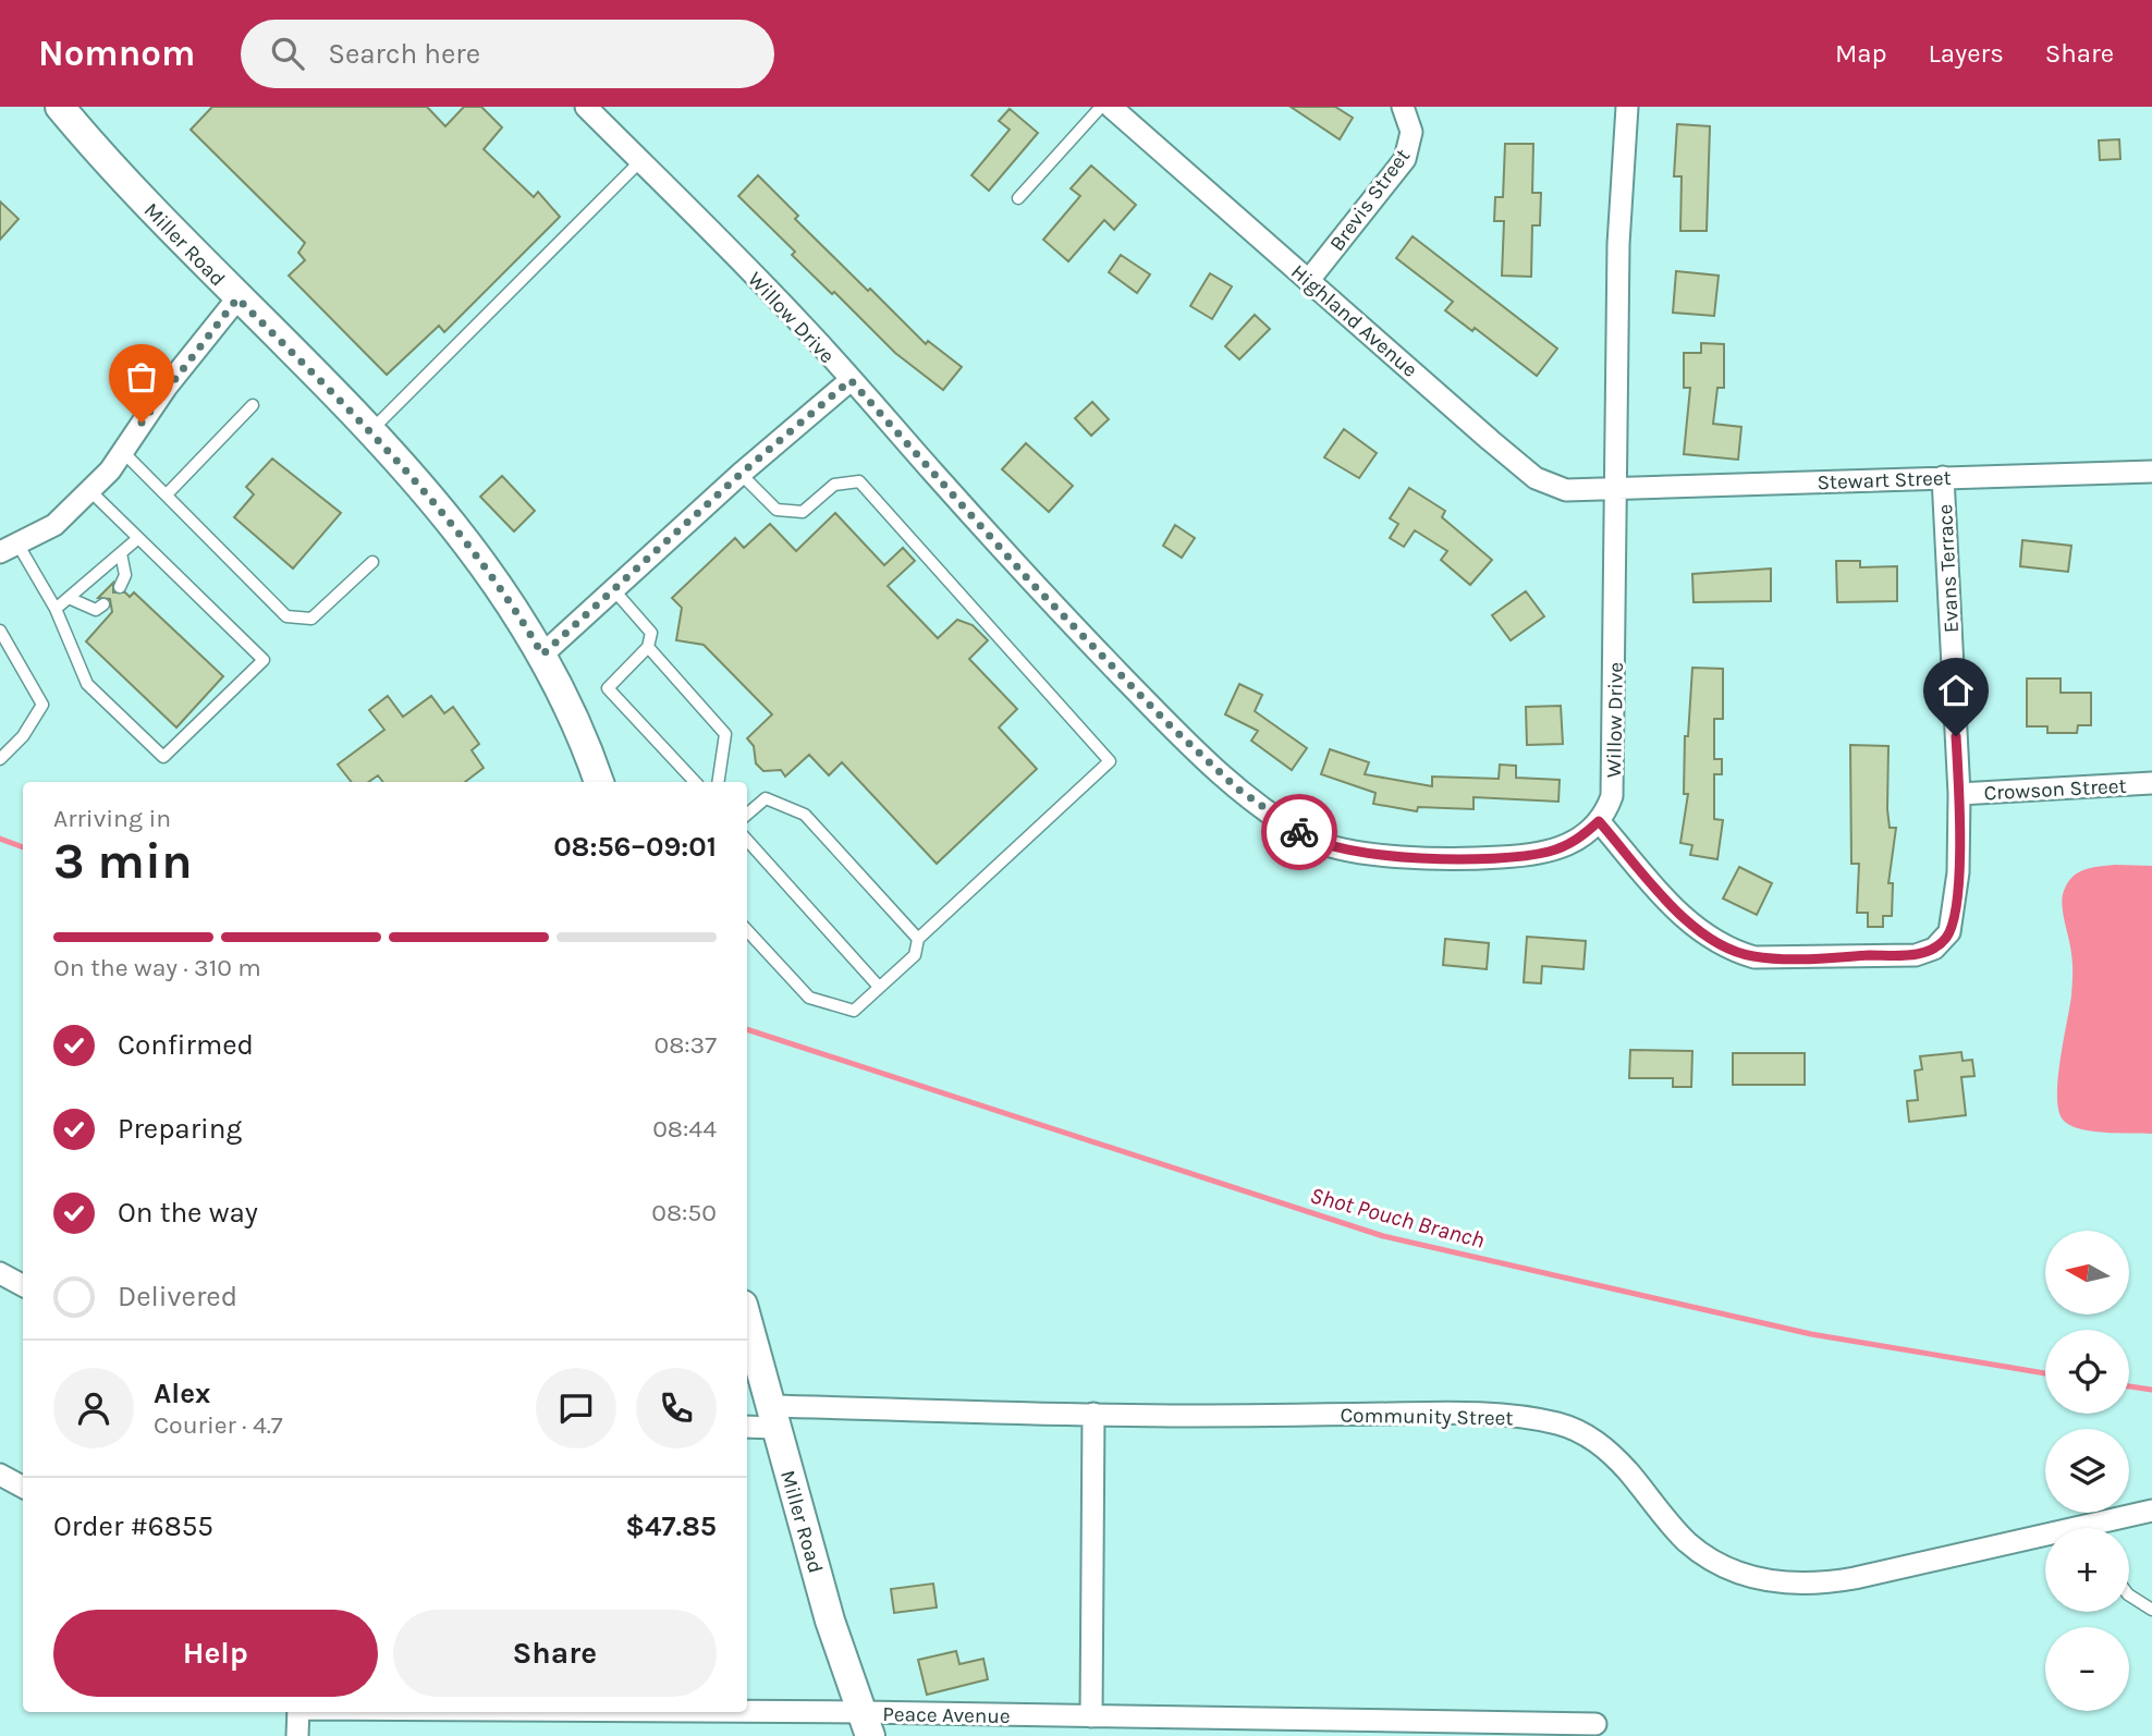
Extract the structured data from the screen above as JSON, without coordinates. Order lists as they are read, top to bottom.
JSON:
{
  "streets": {
    "main road": ["Miller Road"],
    "street": [
      "Brevis Street",
      "Willow Drive",
      "Highland Avenue",
      "Stewart Street",
      "Evans Terrace",
      "Crowson Street",
      "Community Street",
      "Peace Avenue"
    ]
  },
  "crossings": [
    ["Brevis Street", "Highland Avenue"],
    ["Miller Road", "Community Street"],
    ["Miller Road", "Peace Avenue"],
    ["Willow Drive", "Highland Avenue"],
    ["Willow Drive", "Stewart Street"],
    ["Willow Drive", "Evans Terrace"],
    ["Highland Avenue", "Stewart Street"],
    ["Stewart Street", "Evans Terrace"],
    ["Evans Terrace", "Crowson Street"]
  ],
  "water": ["Shot Pouch Branch"],
  "north": "left",
  "page": {
    "header": "Nomnom",
    "search": "Search here",
    "nav": ["Map", "Layers", "Share"],
    "heading": ["3 min", "Arriving in", "08:56–09:01"],
    "panel": [
      "Alex",
      "Courier · 4.7",
      "Order #6855",
      "$47.85"
    ],
    "bar": "On the way · 310 m",
    "list": [
      ["Confirmed", "08:37"],
      ["Preparing", "08:44"],
      ["On the way", "08:50"],
      "Delivered"
    ],
    "map_buttons": ["+", "−"],
    "buttons": ["Help", "Share"]
  }
}
